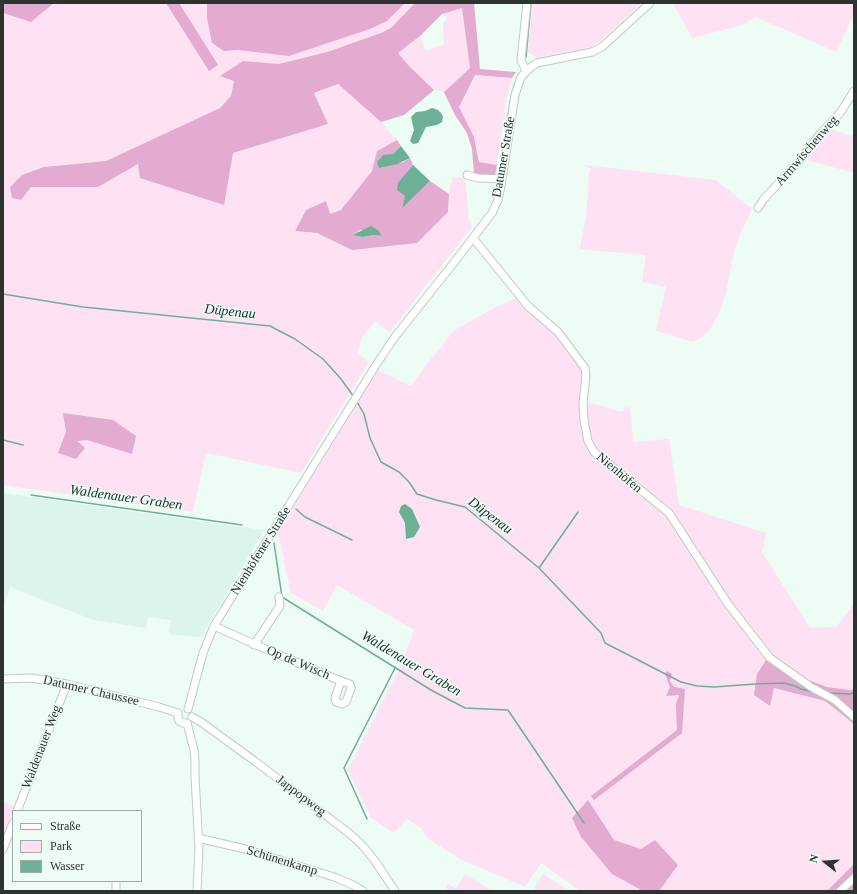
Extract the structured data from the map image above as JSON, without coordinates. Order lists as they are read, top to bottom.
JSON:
{
  "streets": {
    "street": [
      "Armwischenweg",
      "Datumer Straße",
      "Nienhöfen",
      "Nienhöfener Straße",
      "Op de Wisch",
      "Datumer Chaussee",
      "Waldenauer Weg",
      "Jappopweg",
      "Schünenkamp"
    ]
  },
  "crossings": [
    ["Datumer Straße", "Nienhöfen"],
    ["Datumer Straße", "Nienhöfener Straße"],
    ["Nienhöfener Straße", "Op de Wisch"],
    ["Nienhöfener Straße", "Datumer Chaussee"],
    ["Nienhöfener Straße", "Jappopweg"],
    ["Datumer Chaussee", "Waldenauer Weg"],
    ["Datumer Chaussee", "Jappopweg"]
  ],
  "water": ["Düpenau", "Waldenauer Graben"],
  "legend": ["Straße", "Park", "Wasser"],
  "north": "left"
}
